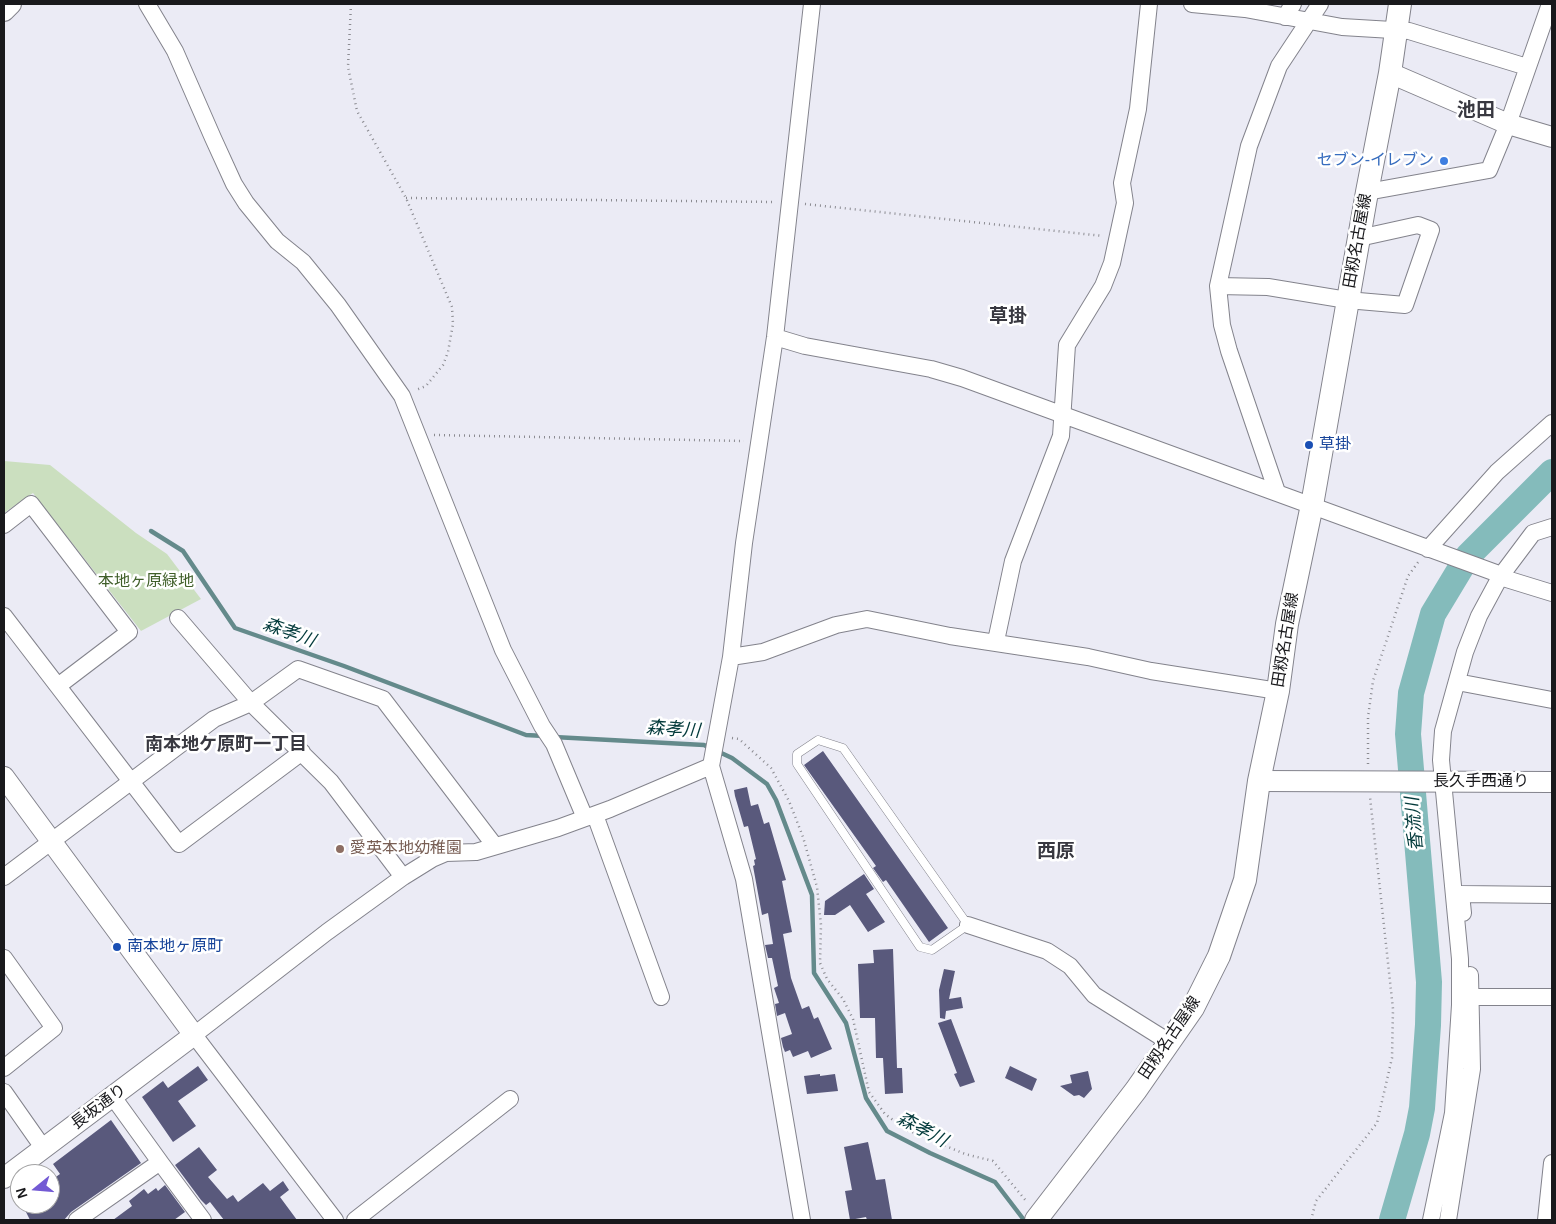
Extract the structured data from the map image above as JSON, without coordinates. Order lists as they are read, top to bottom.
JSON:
{
  "streets": {
    "main road": ["田籾名古屋線"],
    "street": ["長久手西通り", "長坂通り"]
  },
  "crossings": [
    ["田籾名古屋線", "長久手西通り"]
  ],
  "districts": [
    "池田",
    "草掛",
    "南本地ケ原町一丁目",
    "西原"
  ],
  "water": ["森孝川", "香流川"],
  "parks": ["本地ヶ原緑地"],
  "places": [
    "セブン-イレブン",
    "草掛",
    "愛英本地幼稚園",
    "南本地ヶ原町"
  ],
  "north": "left"
}
